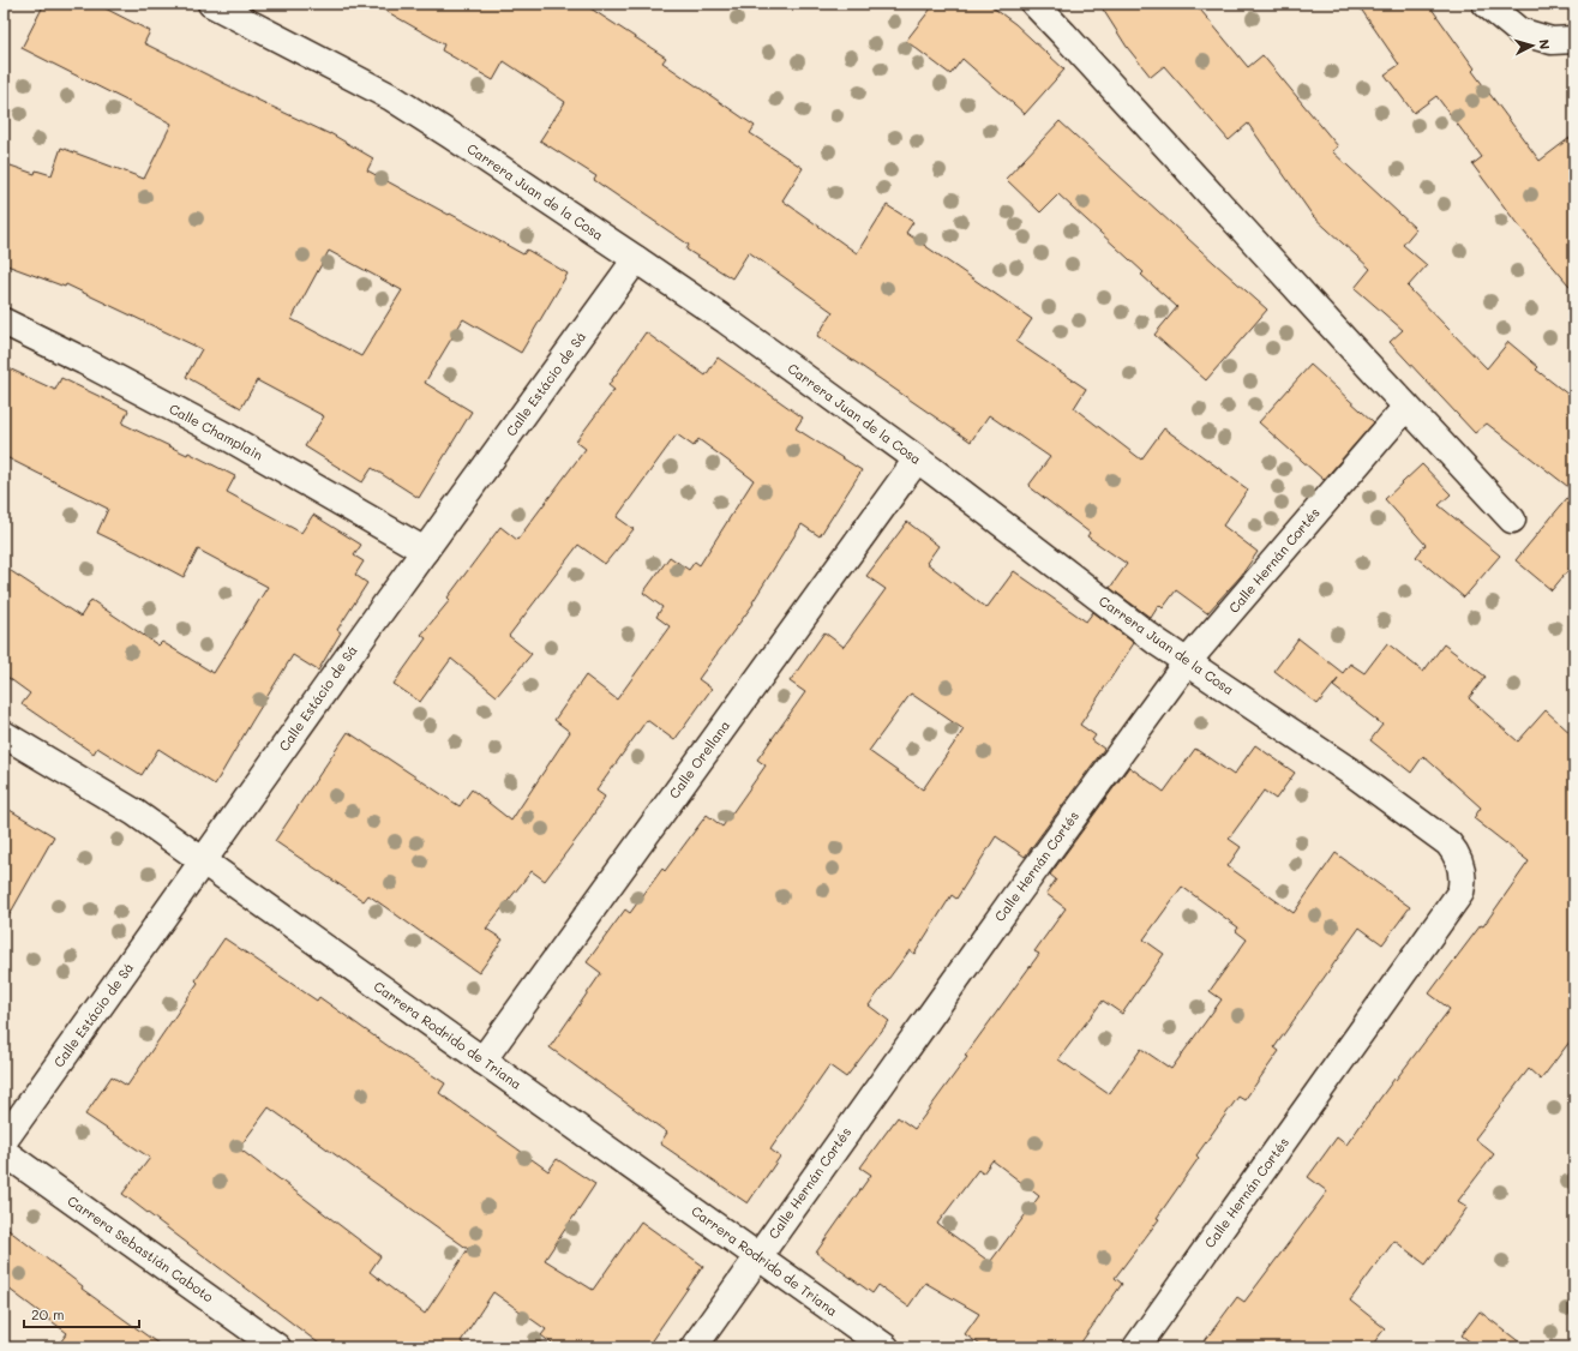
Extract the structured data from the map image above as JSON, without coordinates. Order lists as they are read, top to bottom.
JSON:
{
  "streets": {
    "street": [
      "Carrera Juan de la Cosa",
      "Calle Estácio de Sá",
      "Calle Champlain",
      "Calle Hernán Cortés",
      "Calle Orellana",
      "Carrera Rodrido de Triana",
      "Carrera Sebastián Caboto"
    ]
  },
  "crossings": [
    ["Carrera Juan de la Cosa", "Calle Estácio de Sá"],
    ["Carrera Juan de la Cosa", "Calle Hernán Cortés"],
    ["Carrera Juan de la Cosa", "Calle Orellana"],
    ["Calle Estácio de Sá", "Calle Champlain"],
    ["Calle Estácio de Sá", "Carrera Rodrido de Triana"],
    ["Calle Hernán Cortés", "Carrera Rodrido de Triana"],
    ["Calle Orellana", "Carrera Rodrido de Triana"]
  ],
  "scale_bar": "20 m",
  "north": "right"
}
